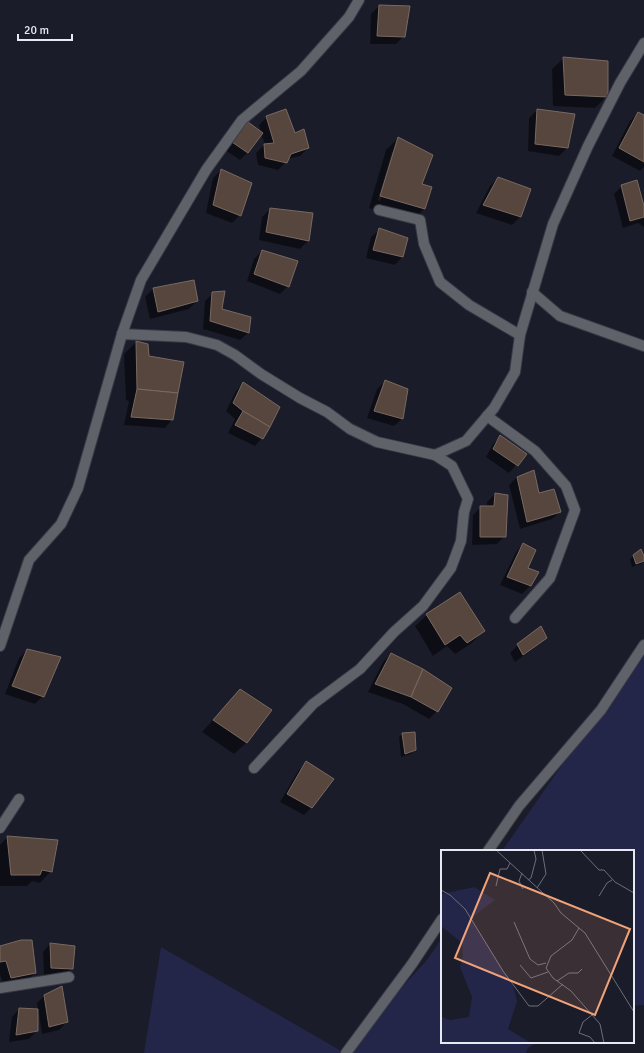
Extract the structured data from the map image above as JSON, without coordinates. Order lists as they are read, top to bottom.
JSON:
{
  "scale_bar": "20 m"
}
